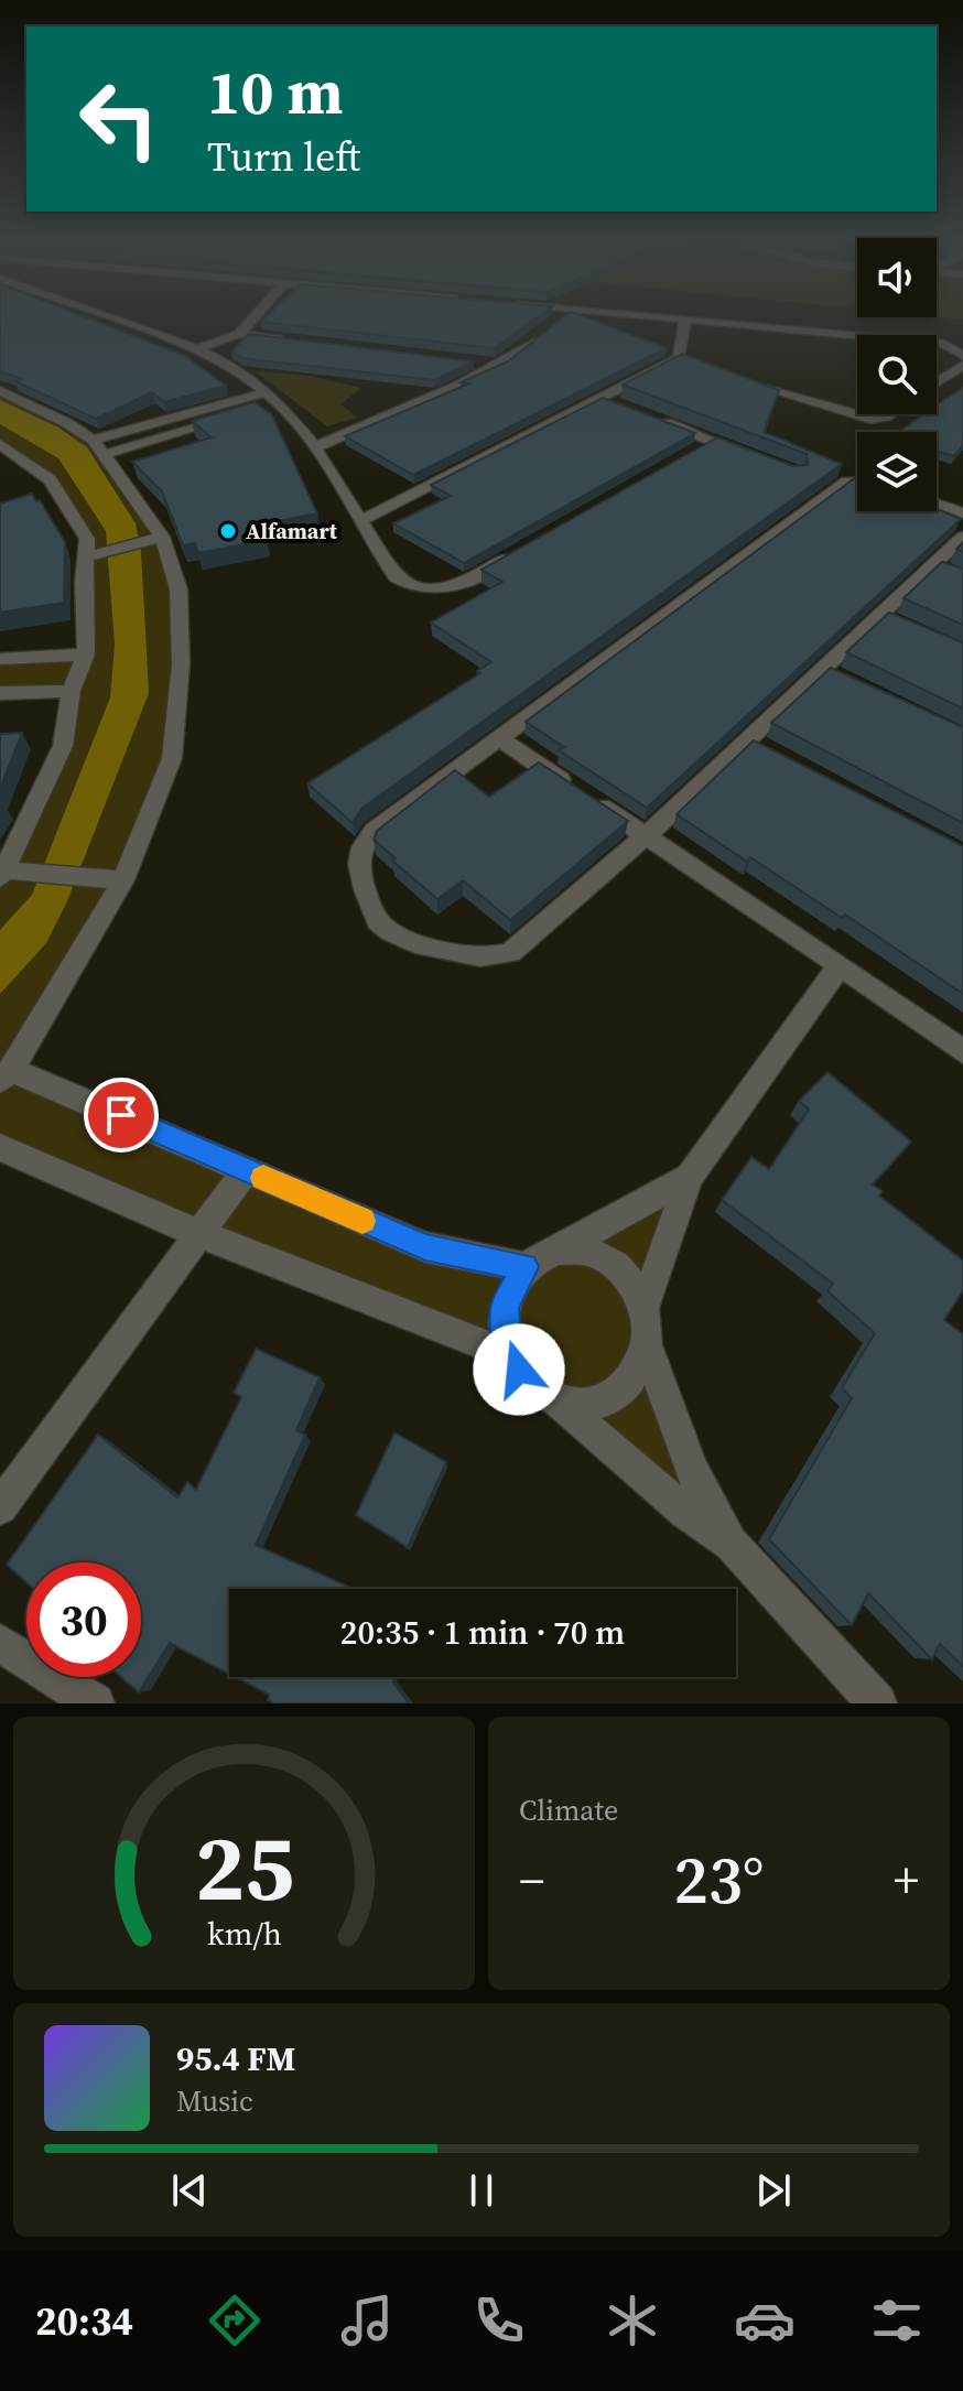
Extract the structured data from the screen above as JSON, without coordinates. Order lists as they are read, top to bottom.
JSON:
{
  "places": ["Alfamart"],
  "page": {
    "turn": ["10 m", "Turn left"],
    "limit": "30",
    "trip": "20:35 · 1 min · 70 m",
    "tile": "Climate",
    "heat": ["−", "23°", "+"],
    "song": ["95.4 FM", "Music"],
    "tabs": "20:34",
    "gauge": ["25", "km/h"]
  }
}
